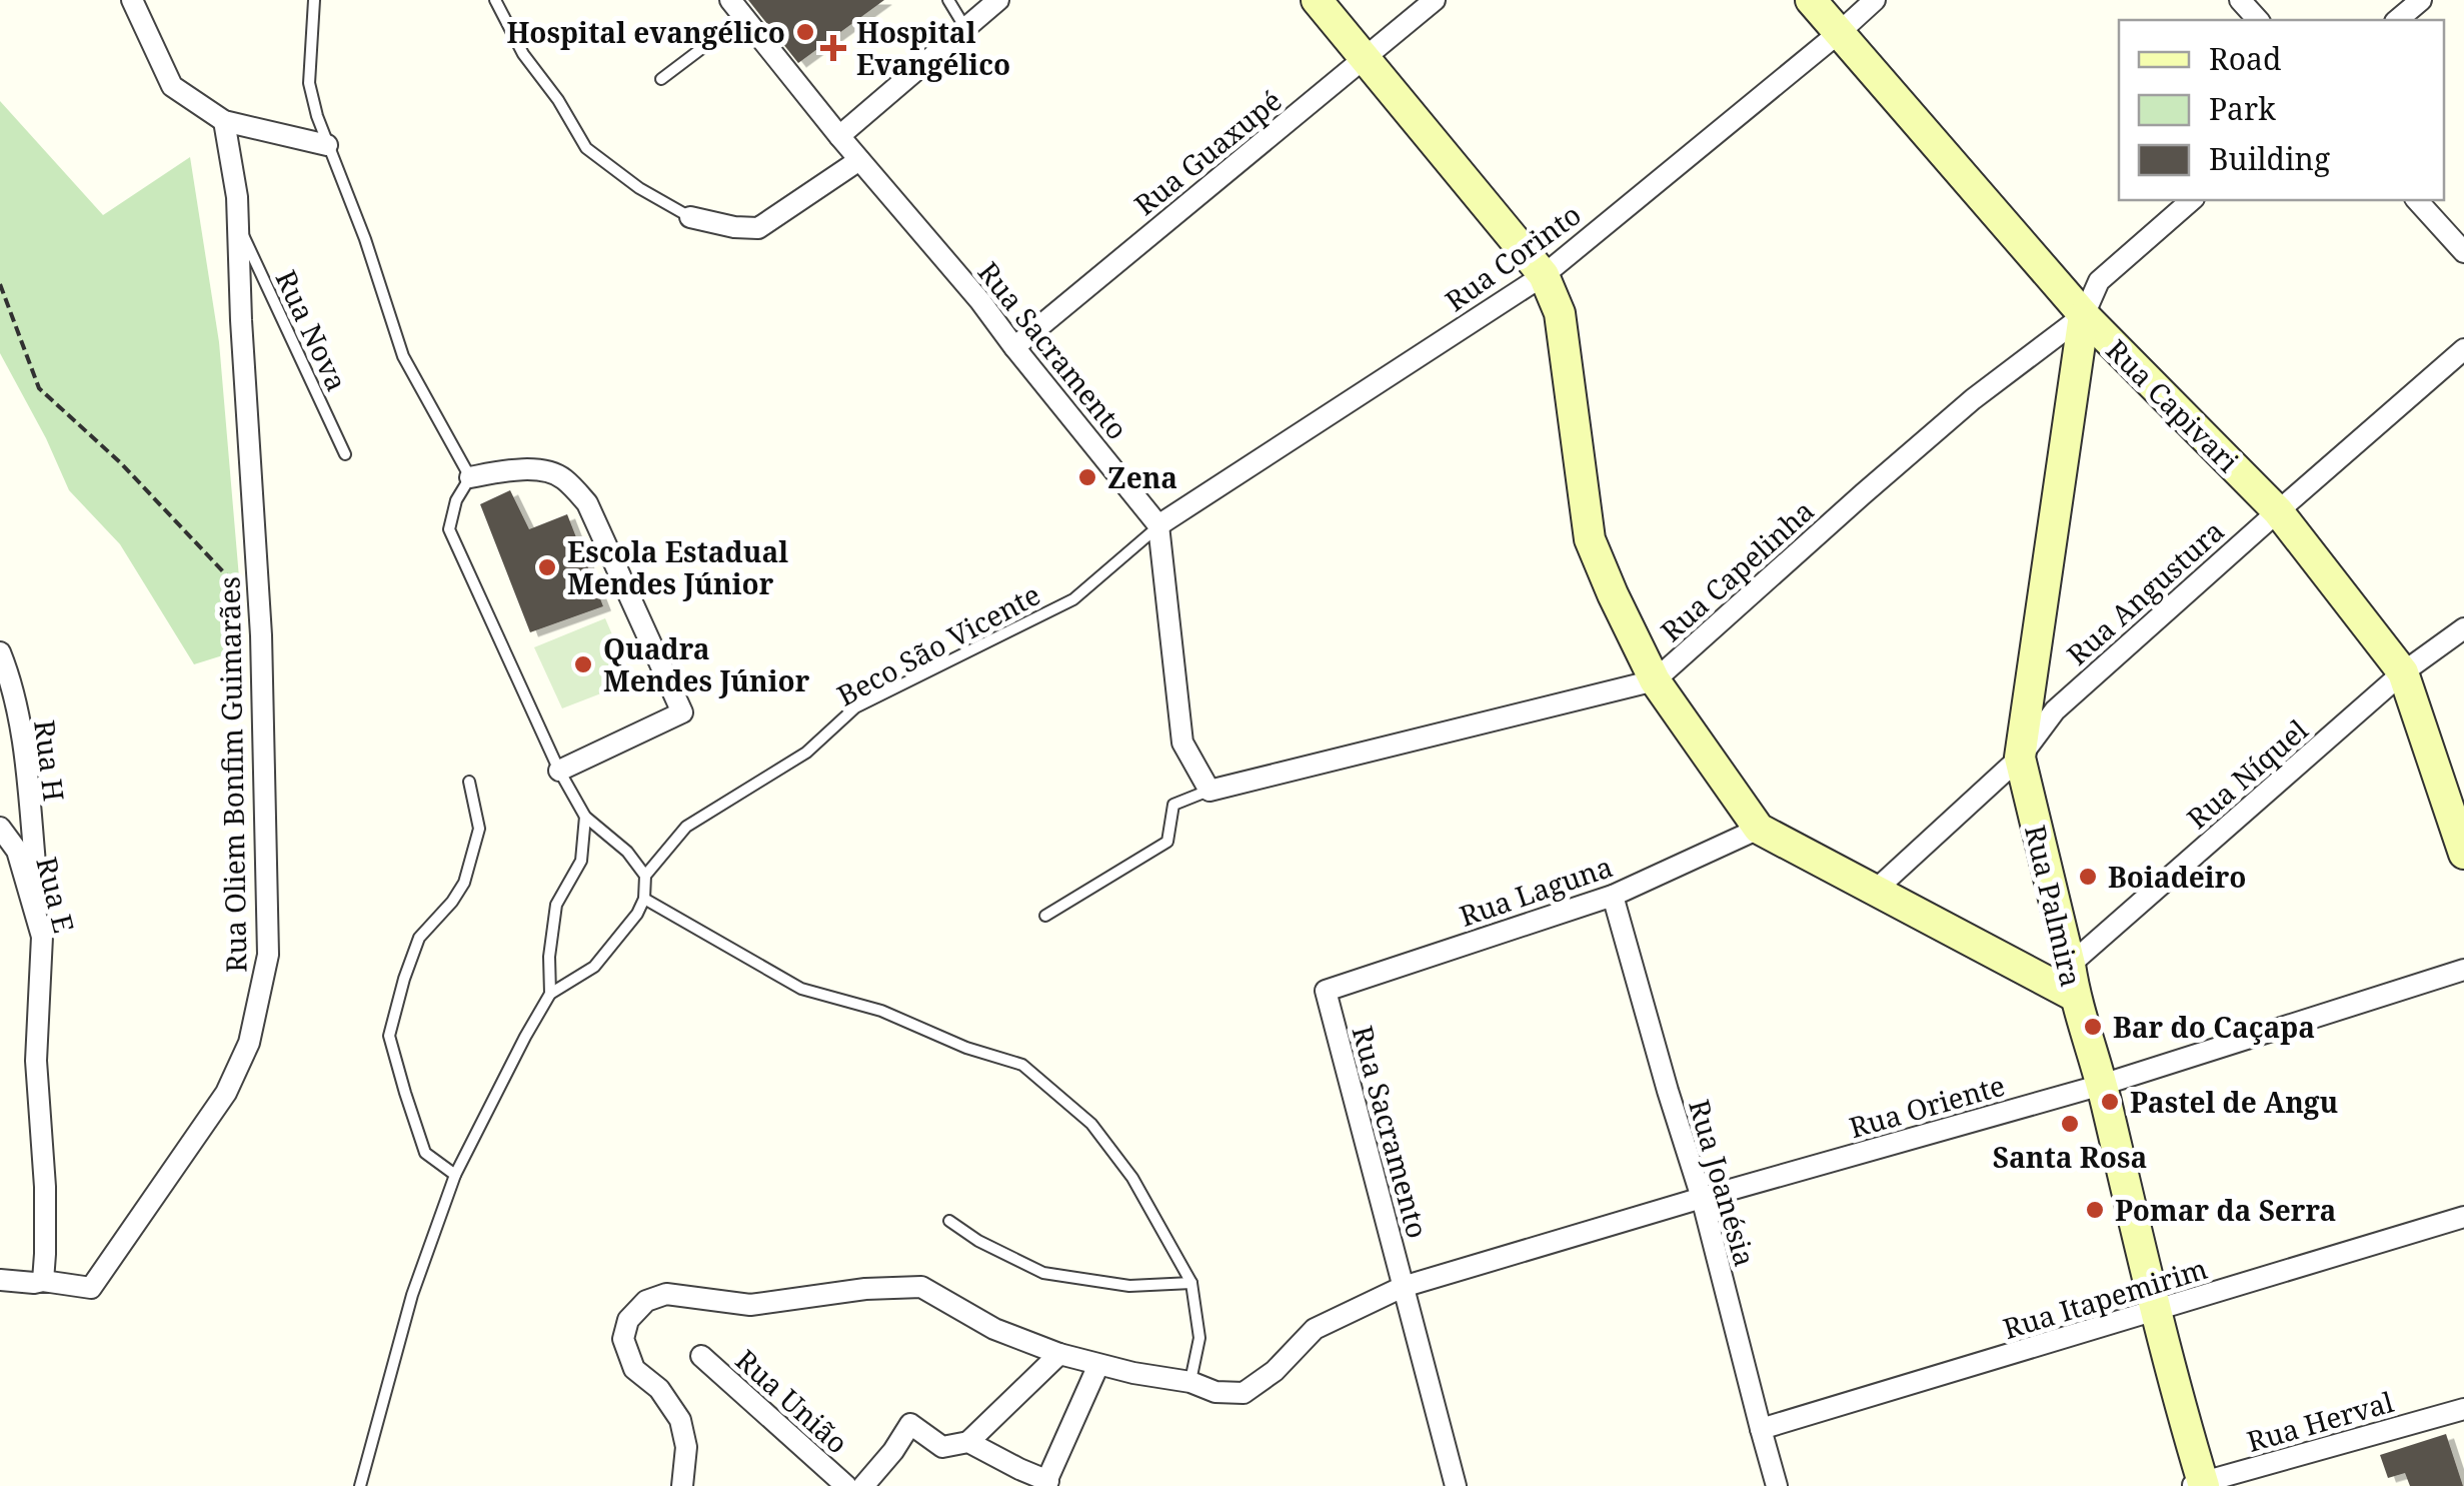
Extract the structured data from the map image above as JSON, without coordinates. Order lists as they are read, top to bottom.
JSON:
{
  "streets": {
    "street": [
      "Rua Guaxupé",
      "Rua Corinto",
      "Rua Sacramento",
      "Rua Capivari",
      "Rua Capelinha",
      "Rua Angustura",
      "Rua H",
      "Rua Níquel",
      "Rua Oliem Bonfim Guimarães",
      "Rua Laguna",
      "Rua E",
      "Rua Palmira",
      "Rua Oriente",
      "Rua Joanésia",
      "Rua Itapemirim",
      "Rua União",
      "Rua Herval"
    ],
    "lane": ["Rua Nova", "Beco São Vicente"]
  },
  "crossings": [
    ["Rua Guaxupé", "Rua Sacramento"],
    ["Rua Corinto", "Rua Sacramento"],
    ["Rua Corinto", "Rua Capivari"],
    ["Rua Corinto", "Beco São Vicente"],
    ["Rua Nova", "Rua Oliem Bonfim Guimarães"],
    ["Rua Sacramento", "Beco São Vicente"],
    ["Rua Sacramento", "Rua Laguna"],
    ["Rua Sacramento", "Rua Oriente"],
    ["Rua Capivari", "Rua Capelinha"],
    ["Rua Capivari", "Rua Angustura"],
    ["Rua Capivari", "Rua Níquel"],
    ["Rua Capivari", "Rua Palmira"],
    ["Rua Capelinha", "Rua Palmira"],
    ["Rua Angustura", "Rua Palmira"],
    ["Rua H", "Rua E"],
    ["Rua Níquel", "Rua Palmira"],
    ["Rua Oliem Bonfim Guimarães", "Rua E"],
    ["Rua Laguna", "Rua Joanésia"],
    ["Rua Palmira", "Rua Oriente"],
    ["Rua Palmira", "Rua Itapemirim"],
    ["Rua Palmira", "Rua Herval"],
    ["Rua Oriente", "Rua Joanésia"],
    ["Rua Joanésia", "Rua Itapemirim"]
  ],
  "places": {
    "other": [
      "Hospital evangélico",
      "Zena",
      "Escola Estadual Mendes Júnior",
      "Quadra Mendes Júnior",
      "Boiadeiro",
      "Bar do Caçapa",
      "Pastel de Angu",
      "Santa Rosa",
      "Pomar da Serra"
    ],
    "health": ["Hospital Evangélico"]
  },
  "legend": ["Road", "Park", "Building"]
}
